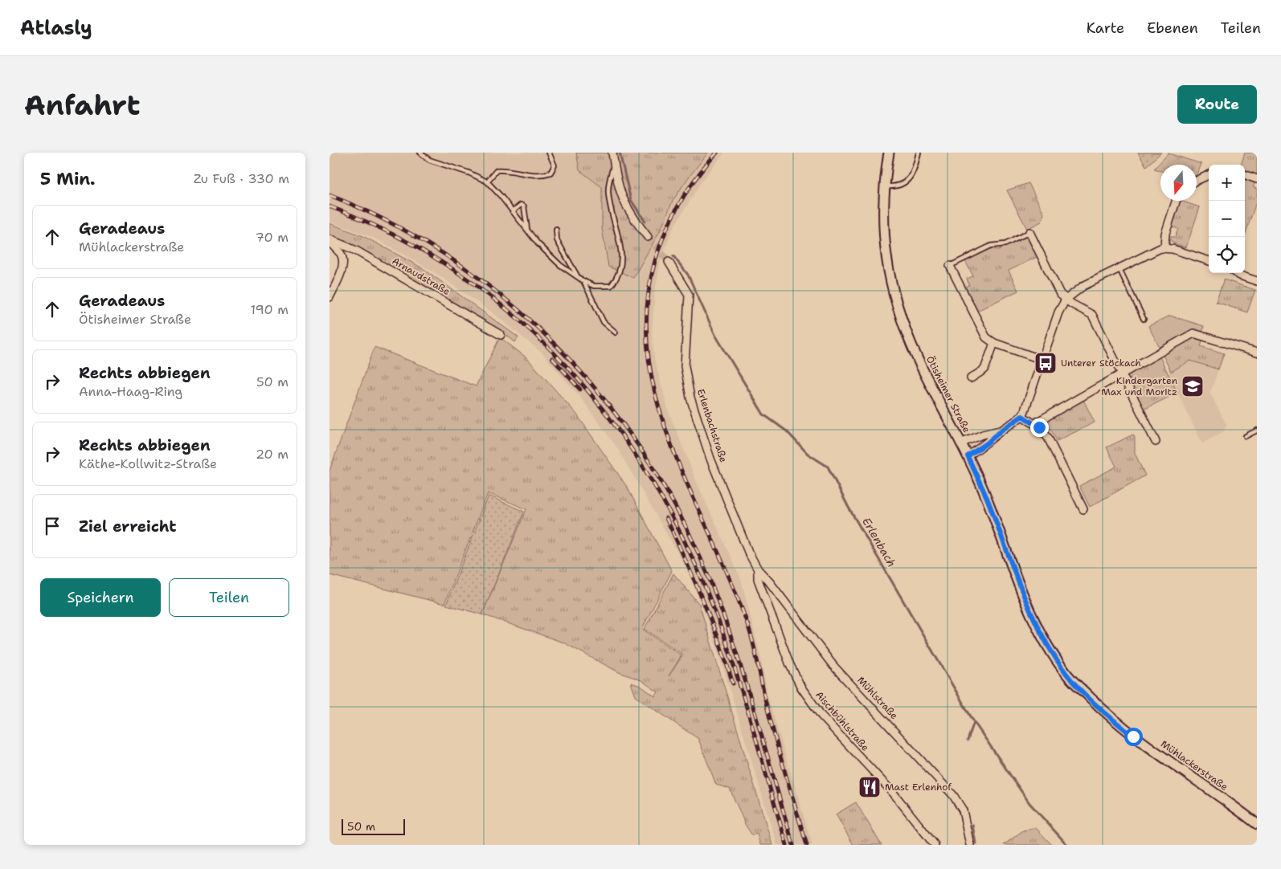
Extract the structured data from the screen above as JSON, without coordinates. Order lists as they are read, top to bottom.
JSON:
{
  "streets": {
    "main road": ["Ötisheimer Straße", "Mühlackerstraße"],
    "street": [
      "Arnaudstraße",
      "Erlenbachstraße",
      "Mühlstraße",
      "Aischbühlstraße"
    ]
  },
  "crossings": [
    ["Ötisheimer Straße", "Mühlackerstraße"],
    ["Erlenbachstraße", "Mühlstraße"],
    ["Erlenbachstraße", "Aischbühlstraße"],
    ["Mühlstraße", "Aischbühlstraße"]
  ],
  "water": ["Erlenbach"],
  "places": {
    "bus stop": ["Unterer Stöckach"],
    "school or university": ["Kindergarten Max und Moritz"],
    "restaurant": ["Mast Erlenhof"]
  },
  "scale_bar": "50 m",
  "north": "bottom",
  "page": {
    "header": "Atlasly",
    "nav": ["Karte", "Ebenen", "Teilen"],
    "buttons": [
      "Route",
      ["Speichern", "Teilen"]
    ],
    "title": "Anfahrt",
    "heading": ["5 Min.", "Zu Fuß · 330 m"],
    "map_buttons": ["+", "−"],
    "list": [
      ["Geradeaus", "Mühlackerstraße", "70 m"],
      ["Geradeaus", "Ötisheimer Straße", "190 m"],
      ["Rechts abbiegen", "Anna-Haag-Ring", "50 m"],
      ["Rechts abbiegen", "Käthe-Kollwitz-Straße", "20 m"],
      "Ziel erreicht"
    ],
    "scale": "50 m"
  }
}
